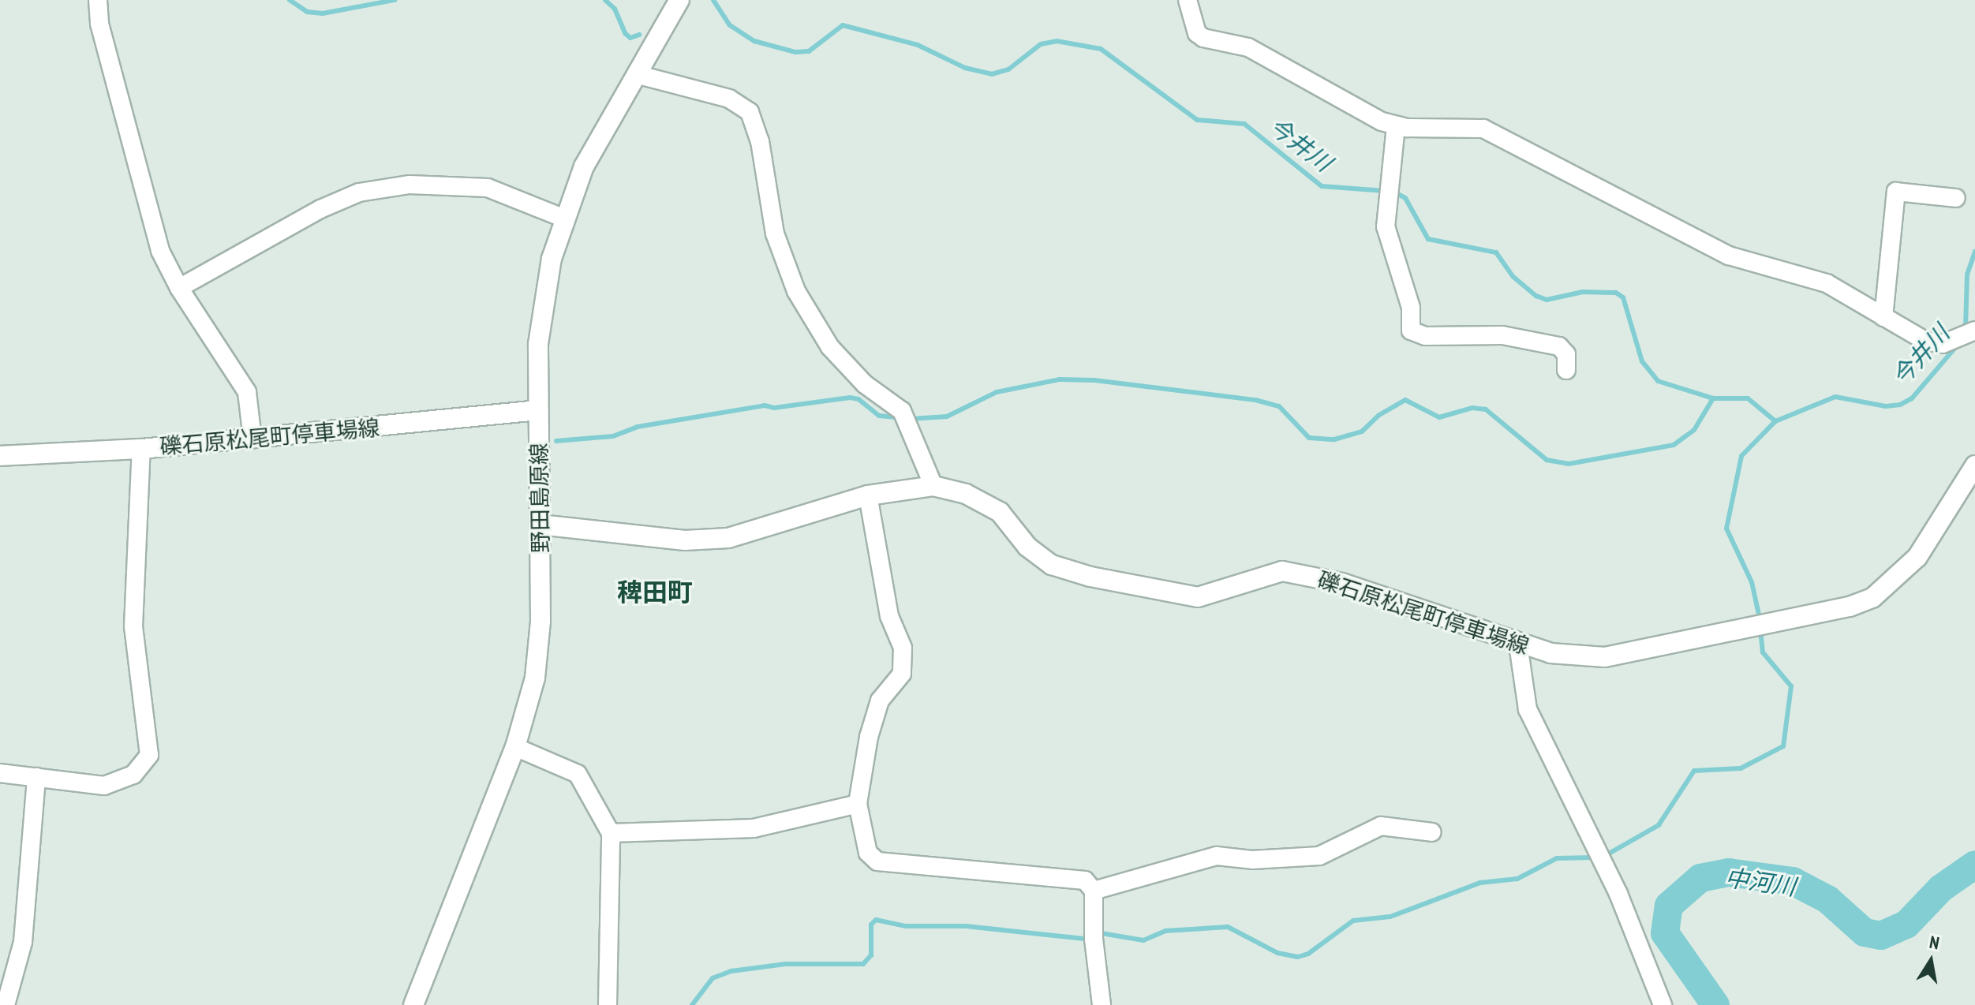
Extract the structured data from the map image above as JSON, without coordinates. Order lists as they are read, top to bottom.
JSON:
{
  "streets": {
    "main road": ["礫石原松尾町停車場線", "野田島原線"]
  },
  "crossings": [
    ["礫石原松尾町停車場線", "野田島原線"]
  ],
  "districts": ["稗田町"],
  "water": ["今井川", "中河川"],
  "north": "top"
}
